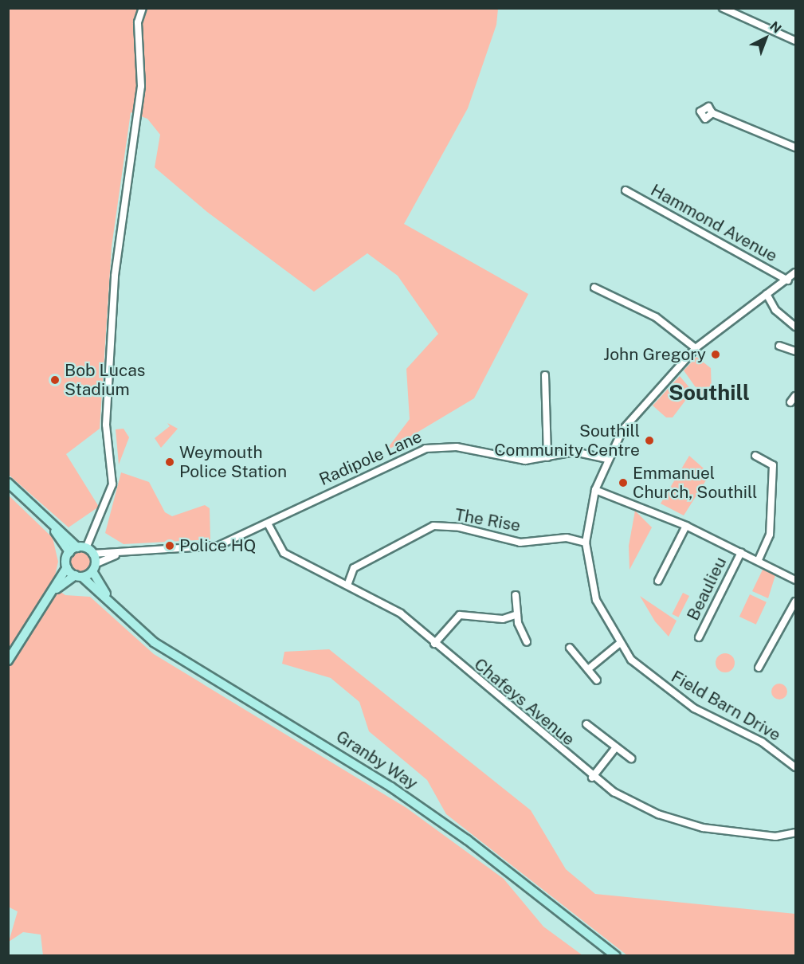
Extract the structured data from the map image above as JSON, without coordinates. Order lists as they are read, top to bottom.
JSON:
{
  "streets": {
    "main road": ["Granby Way"],
    "street": [
      "Hammond Avenue",
      "Radipole Lane",
      "The Rise",
      "Beaulieu",
      "Chafeys Avenue",
      "Field Barn Drive"
    ]
  },
  "crossings": [
    ["Radipole Lane", "Chafeys Avenue"],
    ["Radipole Lane", "Field Barn Drive"],
    ["Radipole Lane", "Granby Way"],
    ["The Rise", "Chafeys Avenue"],
    ["The Rise", "Field Barn Drive"]
  ],
  "districts": ["Southill"],
  "places": [
    "John Gregory",
    "Bob Lucas Stadium",
    "Southill Community Centre",
    "Weymouth Police Station",
    "Emmanuel Church, Southill",
    "Police HQ"
  ],
  "north": "top right"
}
